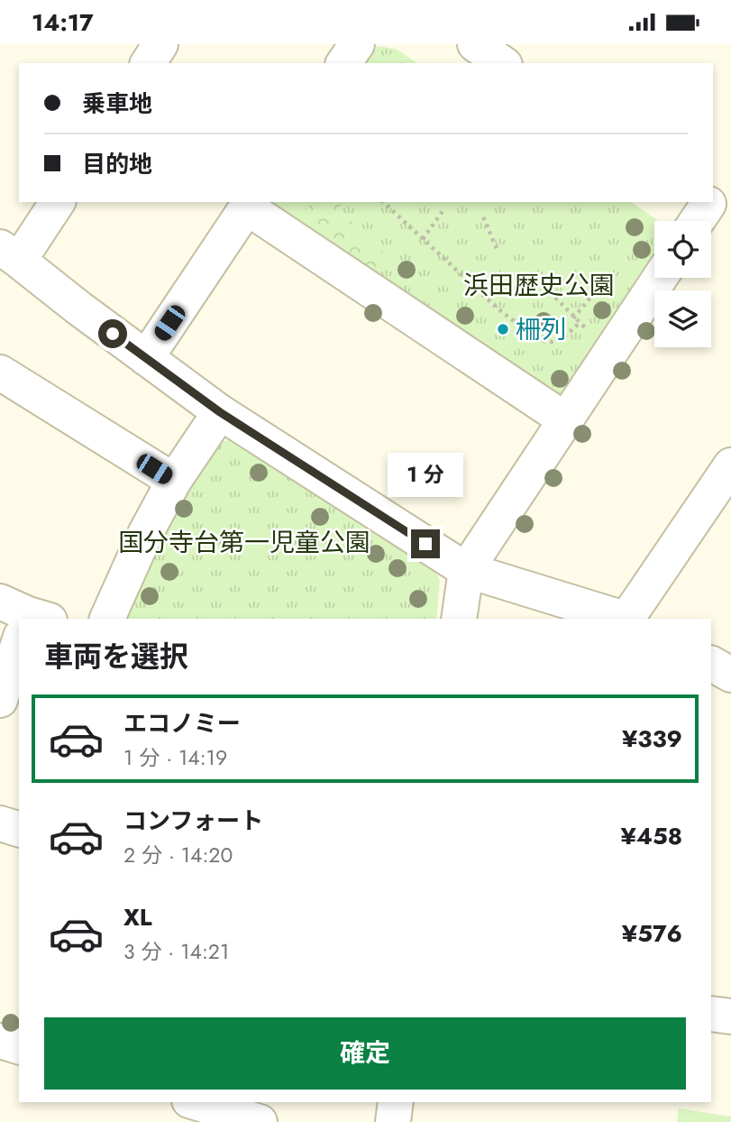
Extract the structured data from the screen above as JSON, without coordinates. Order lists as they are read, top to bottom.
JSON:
{
  "parks": ["浜田歴史公園", "国分寺台第一児童公園"],
  "places": ["柵列"],
  "page": {
    "status": "14:17",
    "banner": ["乗車地", "目的地"],
    "bubble": "1 分",
    "heading": "車両を選択",
    "list": [
      {
        "name": "エコノミー",
        "note": "1 分 · 14:19",
        "value": "¥339"
      },
      {
        "name": "コンフォート",
        "note": "2 分 · 14:20",
        "value": "¥458"
      },
      {
        "name": "XL",
        "note": "3 分 · 14:21",
        "value": "¥576"
      }
    ],
    "buttons": "確定"
  }
}
